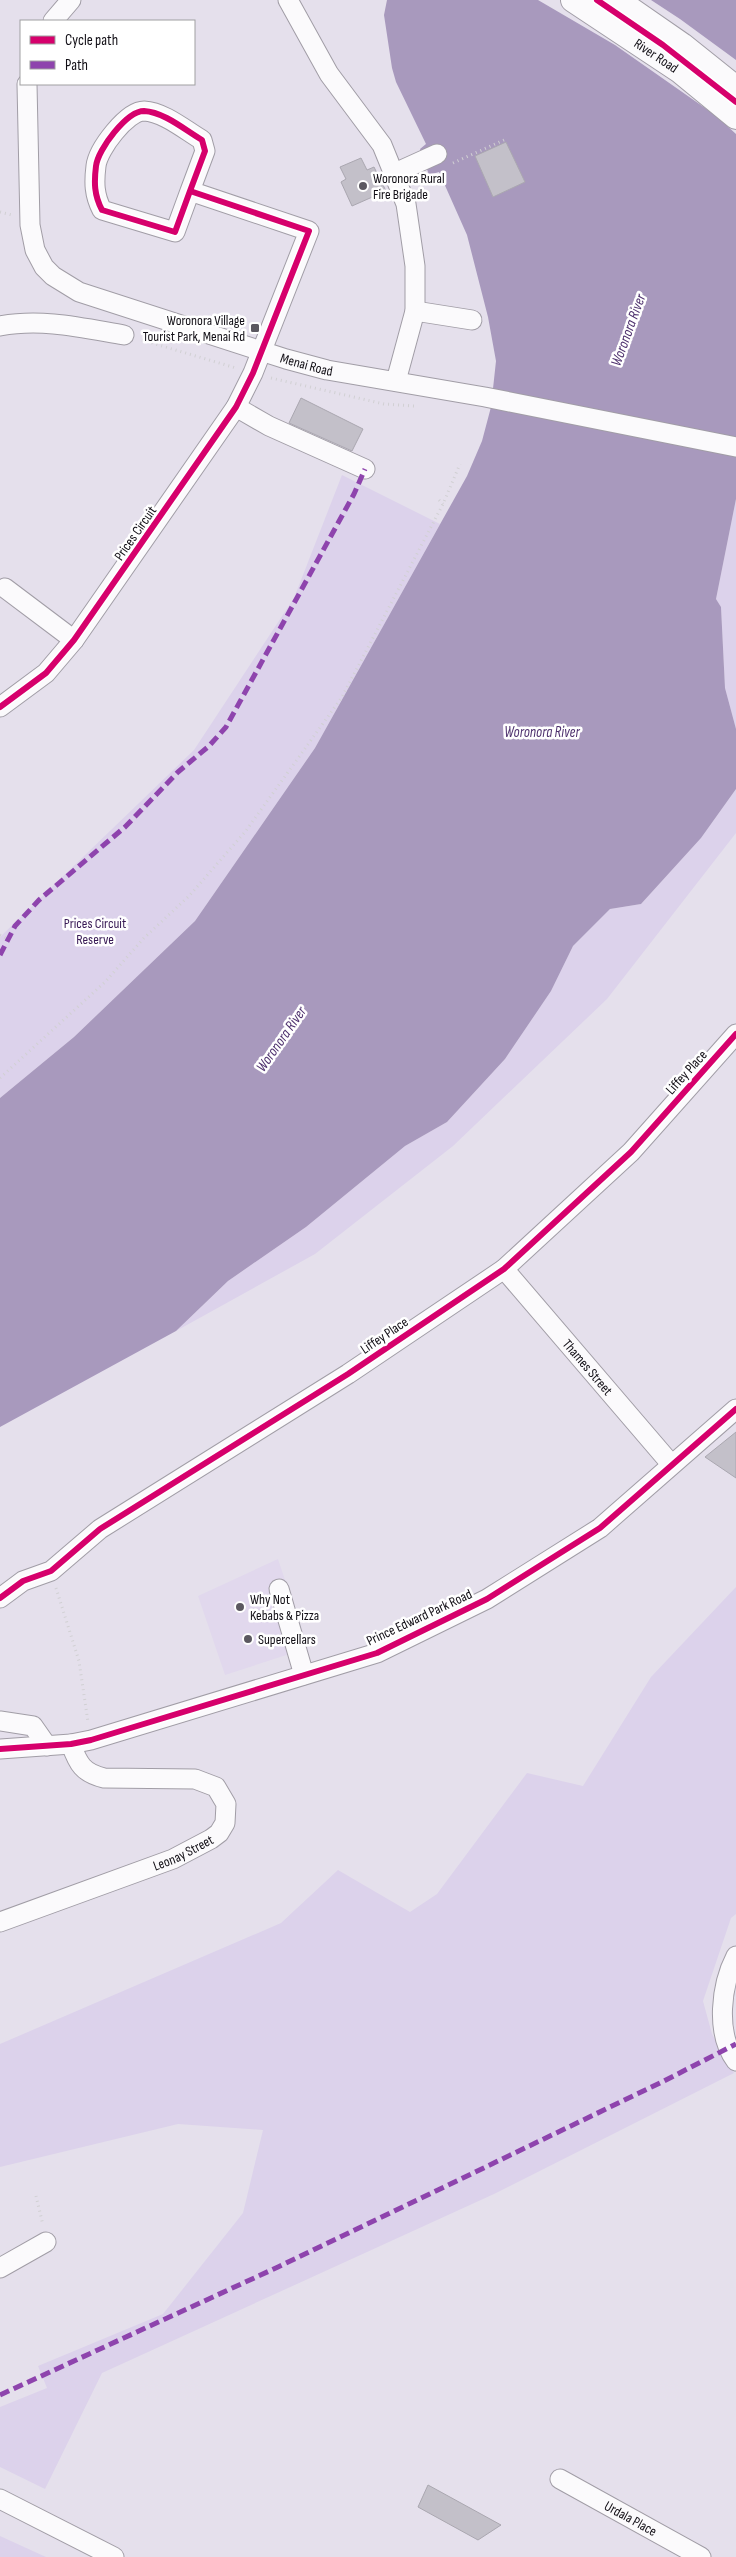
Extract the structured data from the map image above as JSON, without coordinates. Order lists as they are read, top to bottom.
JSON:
{
  "streets": {
    "main road": ["River Road"],
    "street": [
      "Menai Road",
      "Prices Circuit",
      "Liffey Place",
      "Thames Street",
      "Prince Edward Park Road",
      "Leonay Street",
      "Urdala Place"
    ]
  },
  "crossings": [
    ["Menai Road", "Prices Circuit"],
    ["Liffey Place", "Thames Street"],
    ["Thames Street", "Prince Edward Park Road"],
    ["Prince Edward Park Road", "Leonay Street"]
  ],
  "water": ["Woronora River"],
  "parks": ["Prices Circuit Reserve"],
  "places": {
    "other": ["Woronora Rural Fire Brigade", "Why Not Kebabs & Pizza", "Supercellars"],
    "transit": ["Woronora Village Tourist Park, Menai Rd"]
  },
  "legend": ["Cycle path", "Path"]
}
